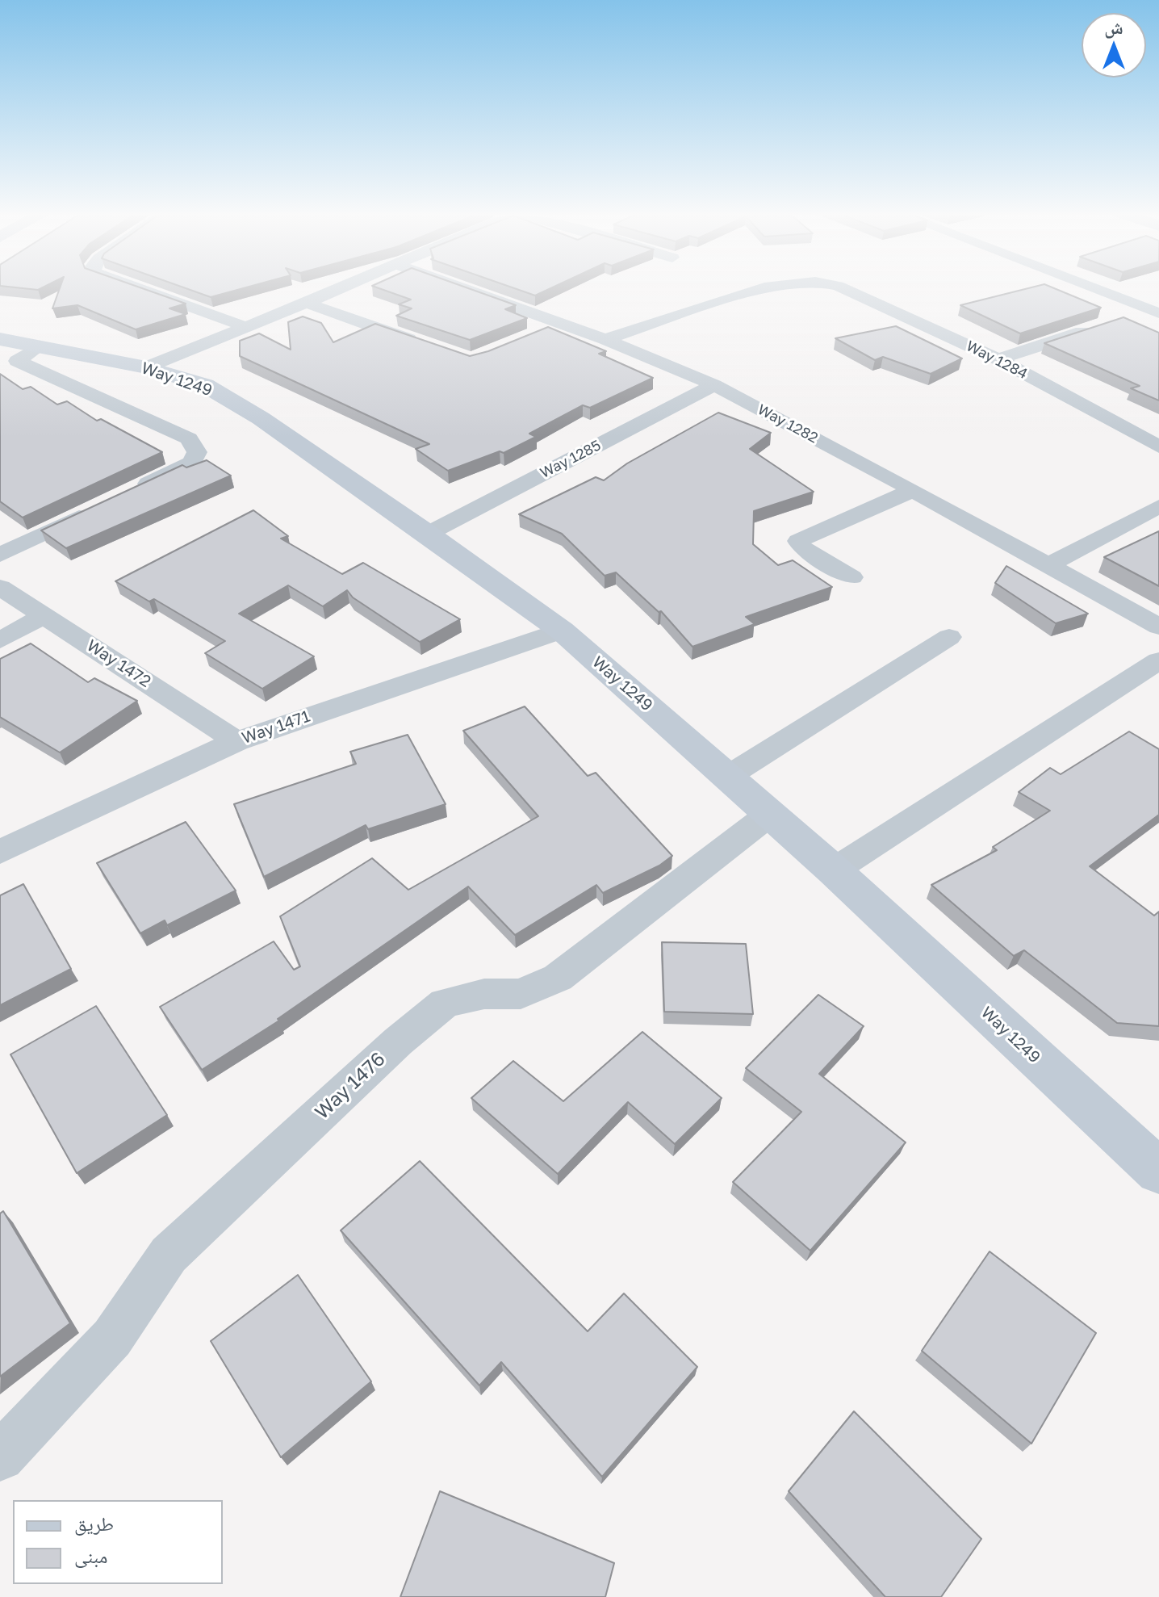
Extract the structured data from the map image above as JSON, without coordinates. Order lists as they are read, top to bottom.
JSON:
{
  "streets": {
    "street": [
      "Way 1284",
      "Way 1249",
      "Way 1282",
      "Way 1285",
      "Way 1472",
      "Way 1471",
      "Way 1476"
    ]
  },
  "crossings": [
    ["Way 1284", "Way 1282"],
    ["Way 1249", "Way 1285"],
    ["Way 1249", "Way 1471"],
    ["Way 1249", "Way 1476"],
    ["Way 1282", "Way 1285"],
    ["Way 1472", "Way 1471"]
  ],
  "legend": ["طريق", "مبنى"],
  "north": "top"
}
